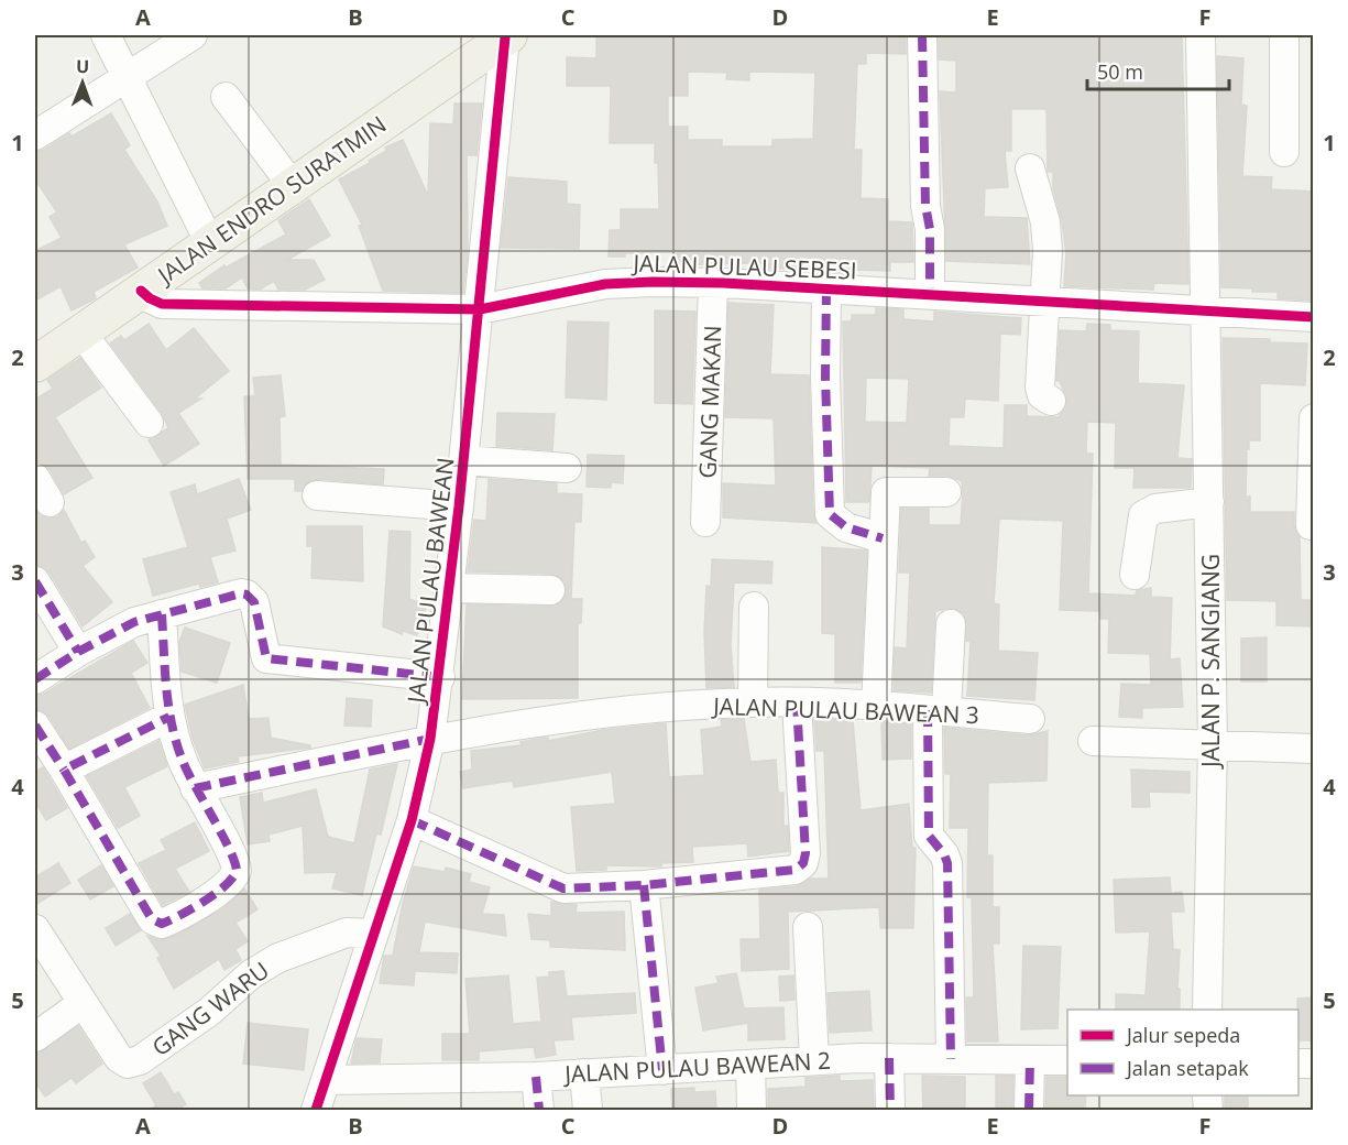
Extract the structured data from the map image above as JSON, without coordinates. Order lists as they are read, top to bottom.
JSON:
{
  "streets": {
    "main road": ["JALAN ENDRO SURATMIN"],
    "street": [
      "JALAN PULAU SEBESI",
      "GANG MAKAN",
      "JALAN PULAU BAWEAN",
      "JALAN P. SANGIANG",
      "JALAN PULAU BAWEAN 3",
      "GANG WARU",
      "JALAN PULAU BAWEAN 2"
    ]
  },
  "crossings": [
    ["JALAN ENDRO SURATMIN", "JALAN PULAU SEBESI"],
    ["JALAN ENDRO SURATMIN", "JALAN PULAU BAWEAN"],
    ["JALAN PULAU SEBESI", "GANG MAKAN"],
    ["JALAN PULAU SEBESI", "JALAN PULAU BAWEAN"],
    ["JALAN PULAU SEBESI", "JALAN P. SANGIANG"],
    ["JALAN PULAU BAWEAN", "JALAN PULAU BAWEAN 3"],
    ["JALAN PULAU BAWEAN", "GANG WARU"],
    ["JALAN PULAU BAWEAN", "JALAN PULAU BAWEAN 2"]
  ],
  "legend": ["Jalur sepeda", "Jalan setapak"],
  "scale_bar": "50 m",
  "north": "top",
  "grid": {
    "columns": [
      "A",
      "B",
      "C",
      "D",
      "E",
      "F"
    ],
    "rows": [
      "1",
      "2",
      "3",
      "4",
      "5"
    ]
  }
}
